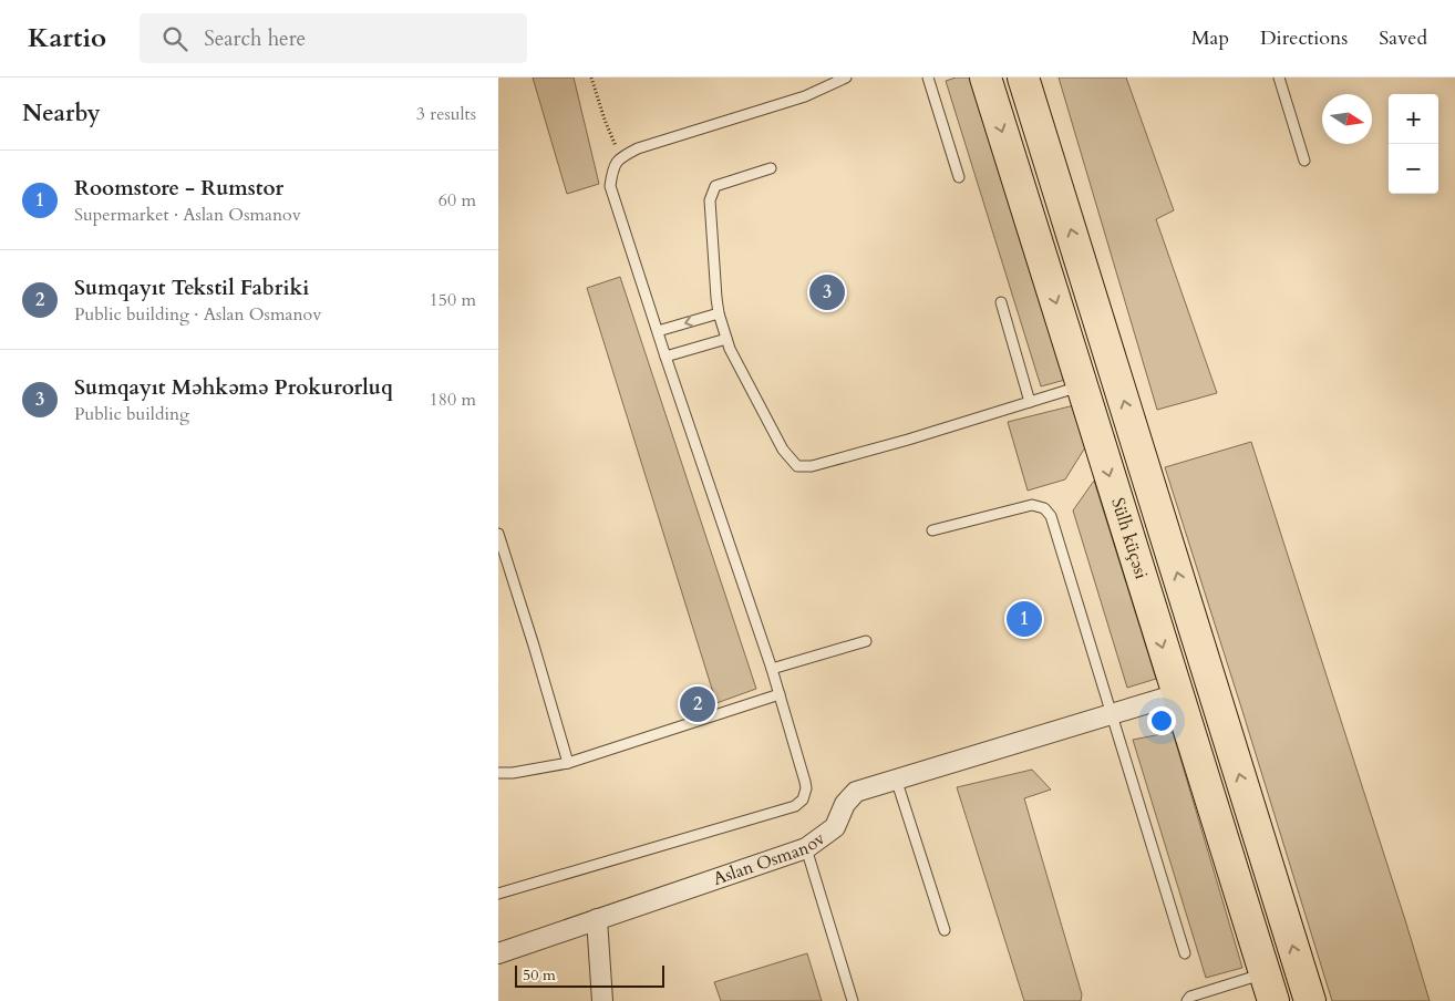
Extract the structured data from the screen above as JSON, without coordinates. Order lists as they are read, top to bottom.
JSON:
{
  "streets": {
    "highway": ["Sülh küçəsi"],
    "street": ["Aslan Osmanov"]
  },
  "crossings": [
    ["Sülh küçəsi", "Aslan Osmanov"]
  ],
  "scale_bar": "50 m",
  "north": "right",
  "page": {
    "header": "Kartio",
    "search": "Search here",
    "nav": ["Map", "Directions", "Saved"],
    "heading": ["Nearby", "3 results"],
    "map_buttons": ["+", "−"],
    "list": [
      {
        "mark": "1",
        "name": "Roomstore - Rumstor",
        "note": "Supermarket · Aslan Osmanov",
        "value": "60 m"
      },
      {
        "mark": "2",
        "name": "Sumqayıt Tekstil Fabriki",
        "note": "Public building · Aslan Osmanov",
        "value": "150 m"
      },
      {
        "mark": "3",
        "name": "Sumqayıt Məhkəmə Prokurorluq",
        "note": "Public building",
        "value": "180 m"
      }
    ],
    "pins": ["3", "1", "2"],
    "scale": "50 m"
  }
}
